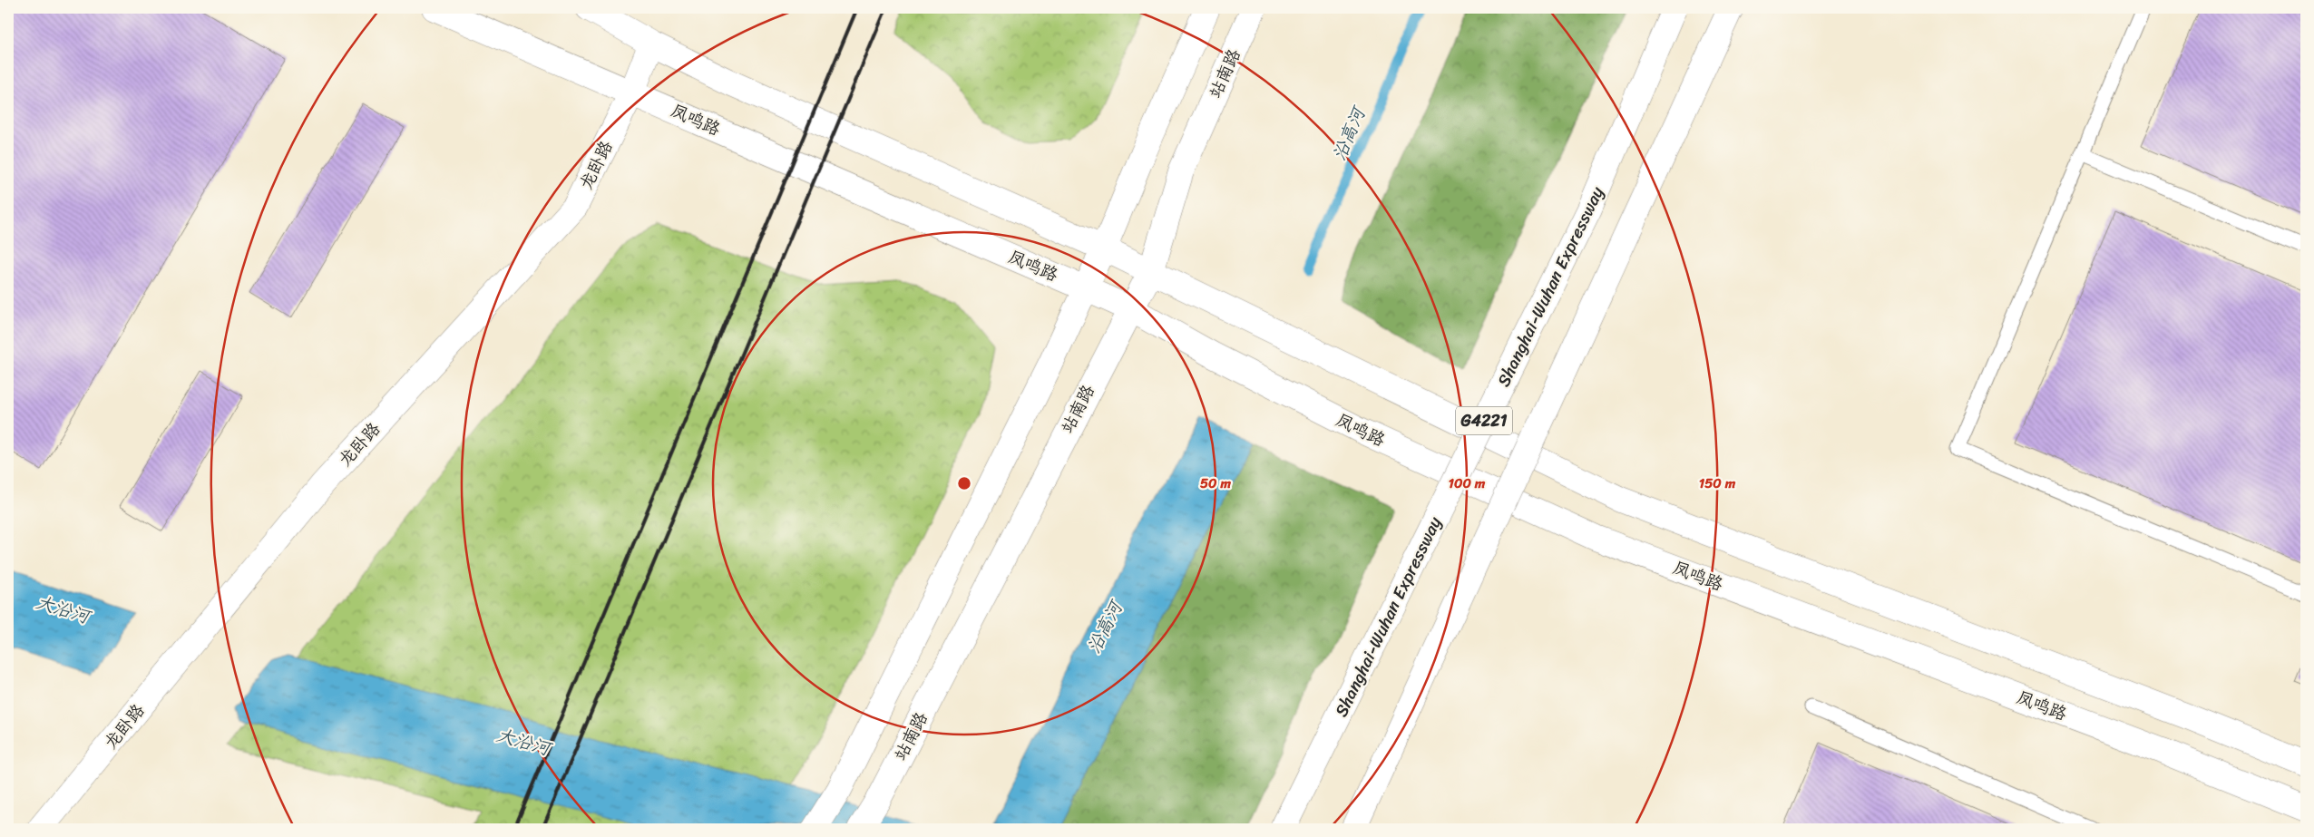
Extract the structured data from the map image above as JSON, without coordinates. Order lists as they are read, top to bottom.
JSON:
{
  "streets": {
    "main road": [
      "站南路",
      "凤鸣路",
      "龙卧路",
      "Shanghai-Wuhan Expressway",
      "G4221"
    ]
  },
  "crossings": [
    ["站南路", "凤鸣路"],
    ["凤鸣路", "龙卧路"]
  ],
  "water": ["沿高河", "大沿河"],
  "rings": ["50 m", "100 m", "150 m"]
}
